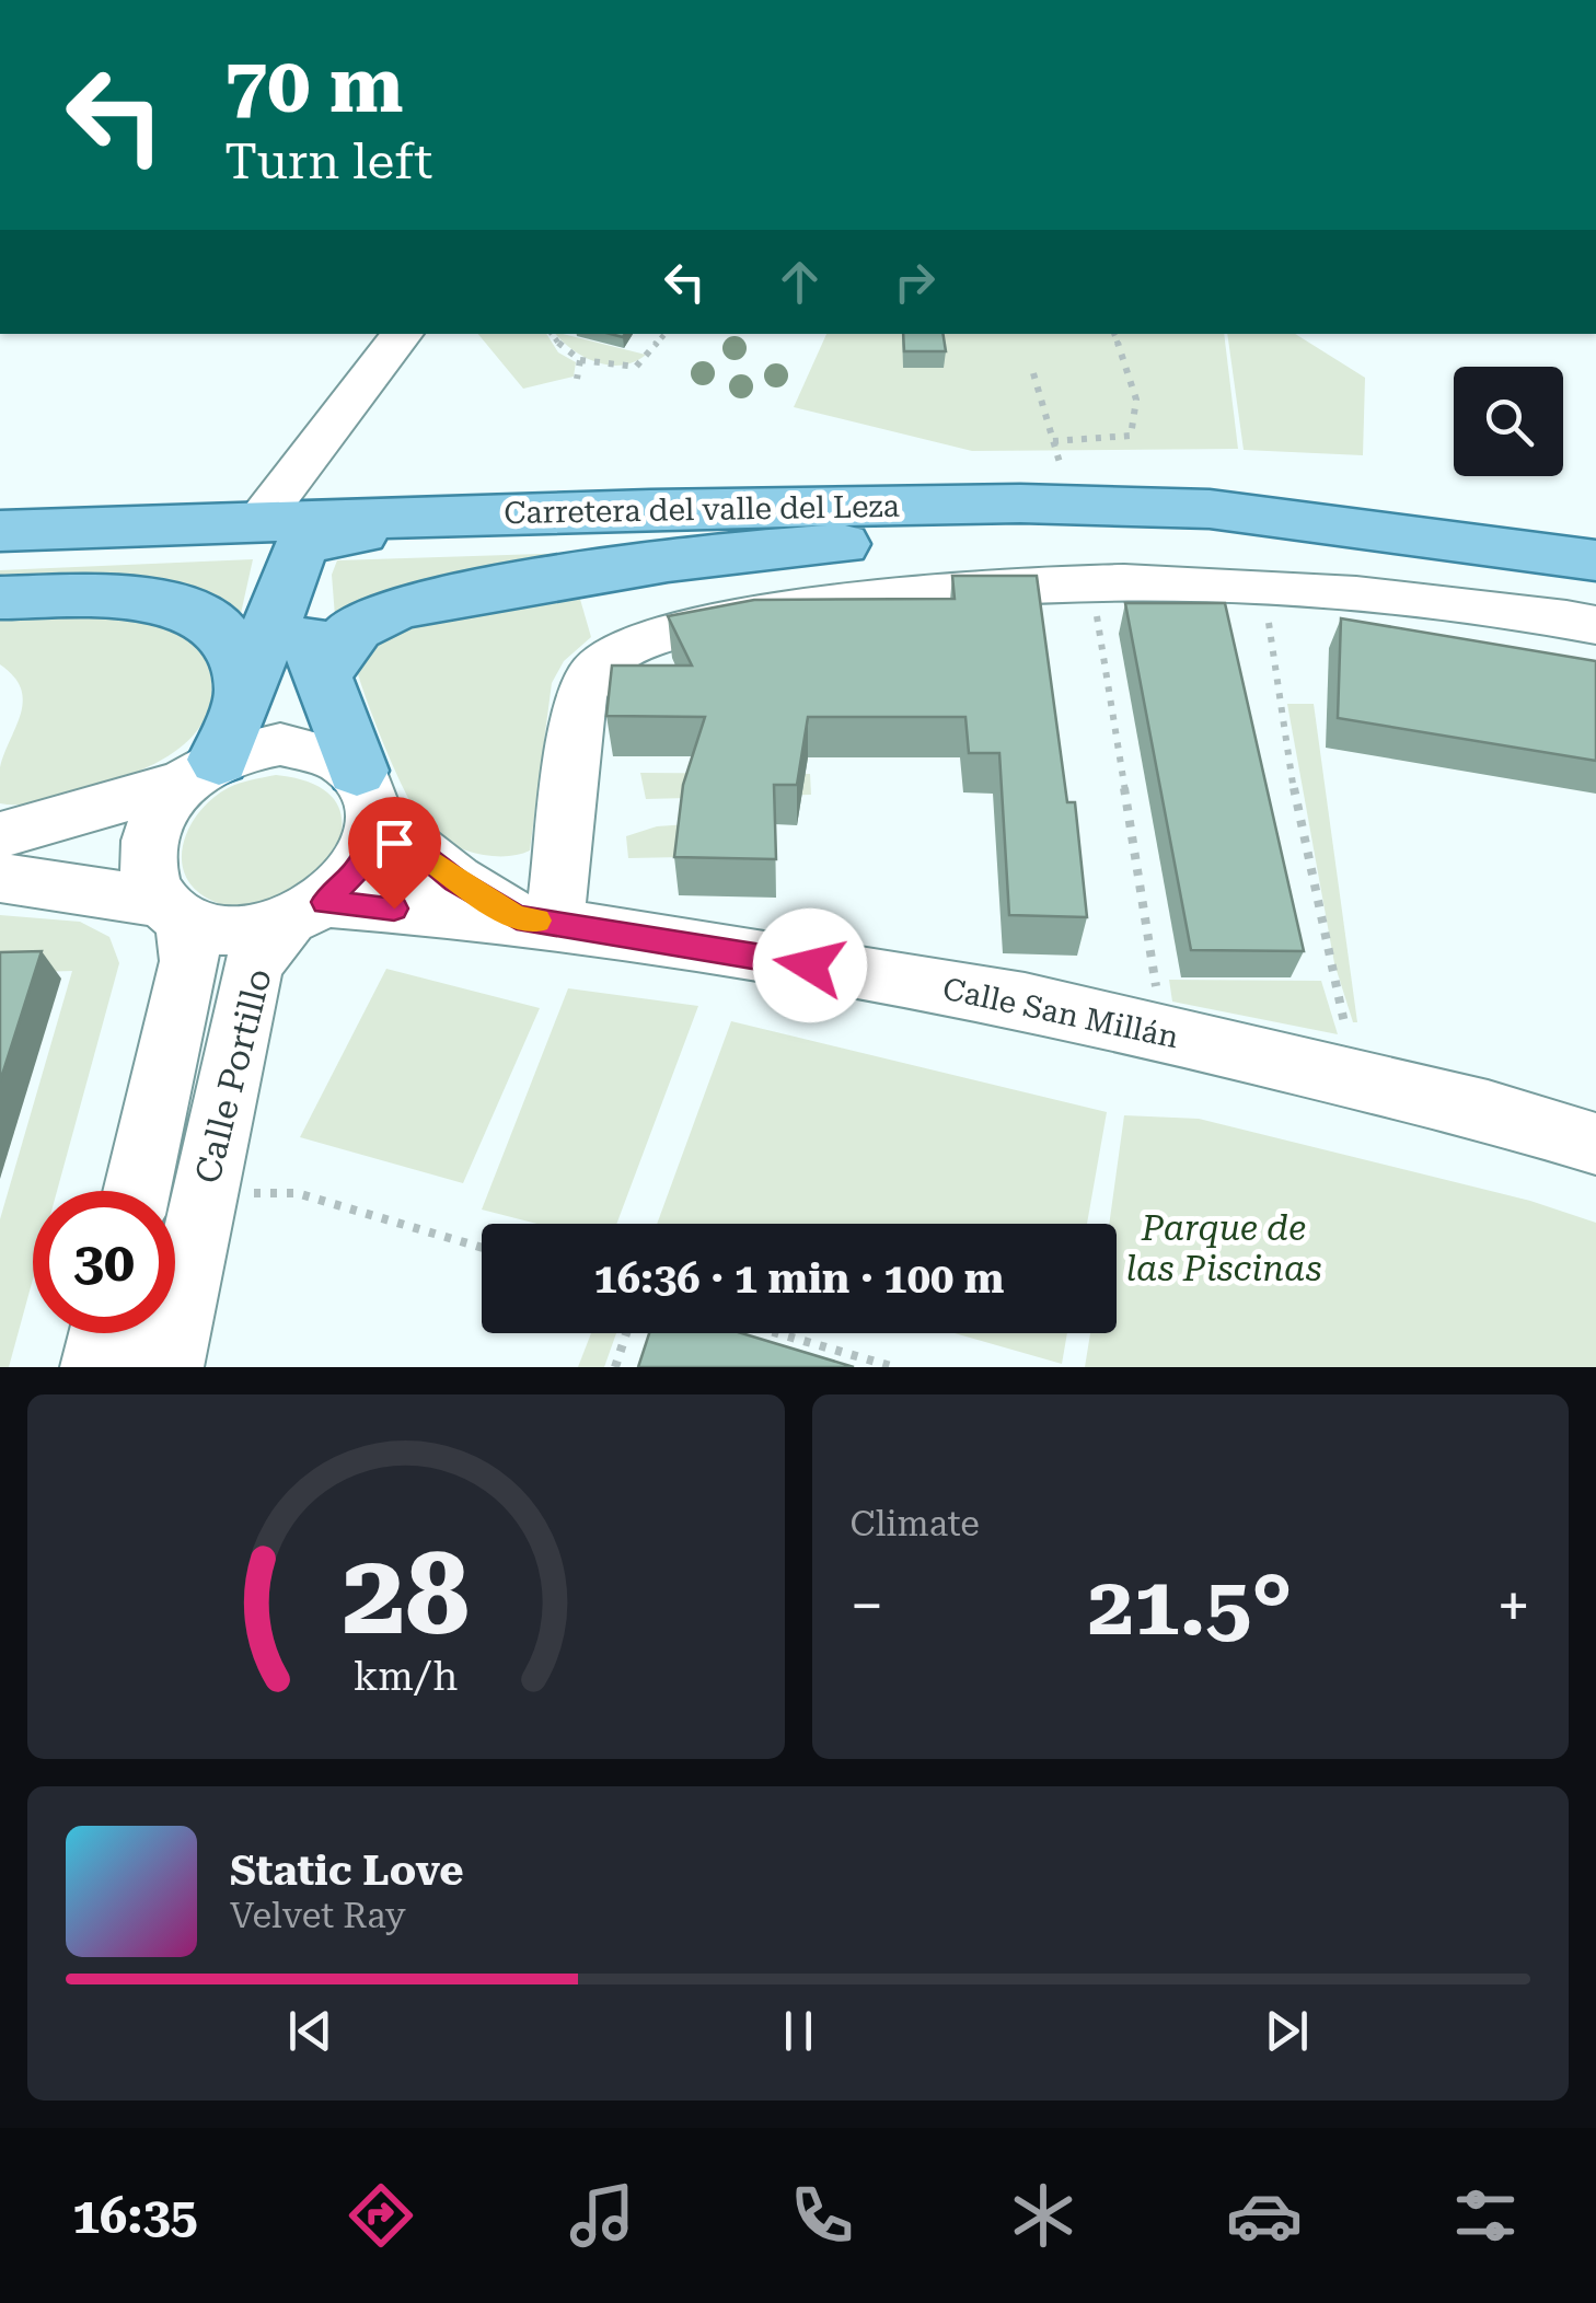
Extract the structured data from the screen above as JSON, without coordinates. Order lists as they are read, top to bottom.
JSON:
{
  "streets": {
    "main road": ["Carretera del valle del Leza"],
    "street": ["Calle San Millán", "Calle Portillo"]
  },
  "crossings": [
    ["Calle San Millán", "Calle Portillo"]
  ],
  "parks": ["Parque de las Piscinas"],
  "page": {
    "turn": ["70 m", "Turn left"],
    "limit": "30",
    "trip": "16:36 · 1 min · 100 m",
    "tile": "Climate",
    "heat": ["−", "21.5°", "+"],
    "song": ["Static Love", "Velvet Ray"],
    "tabs": "16:35",
    "gauge": ["28", "km/h"]
  }
}
